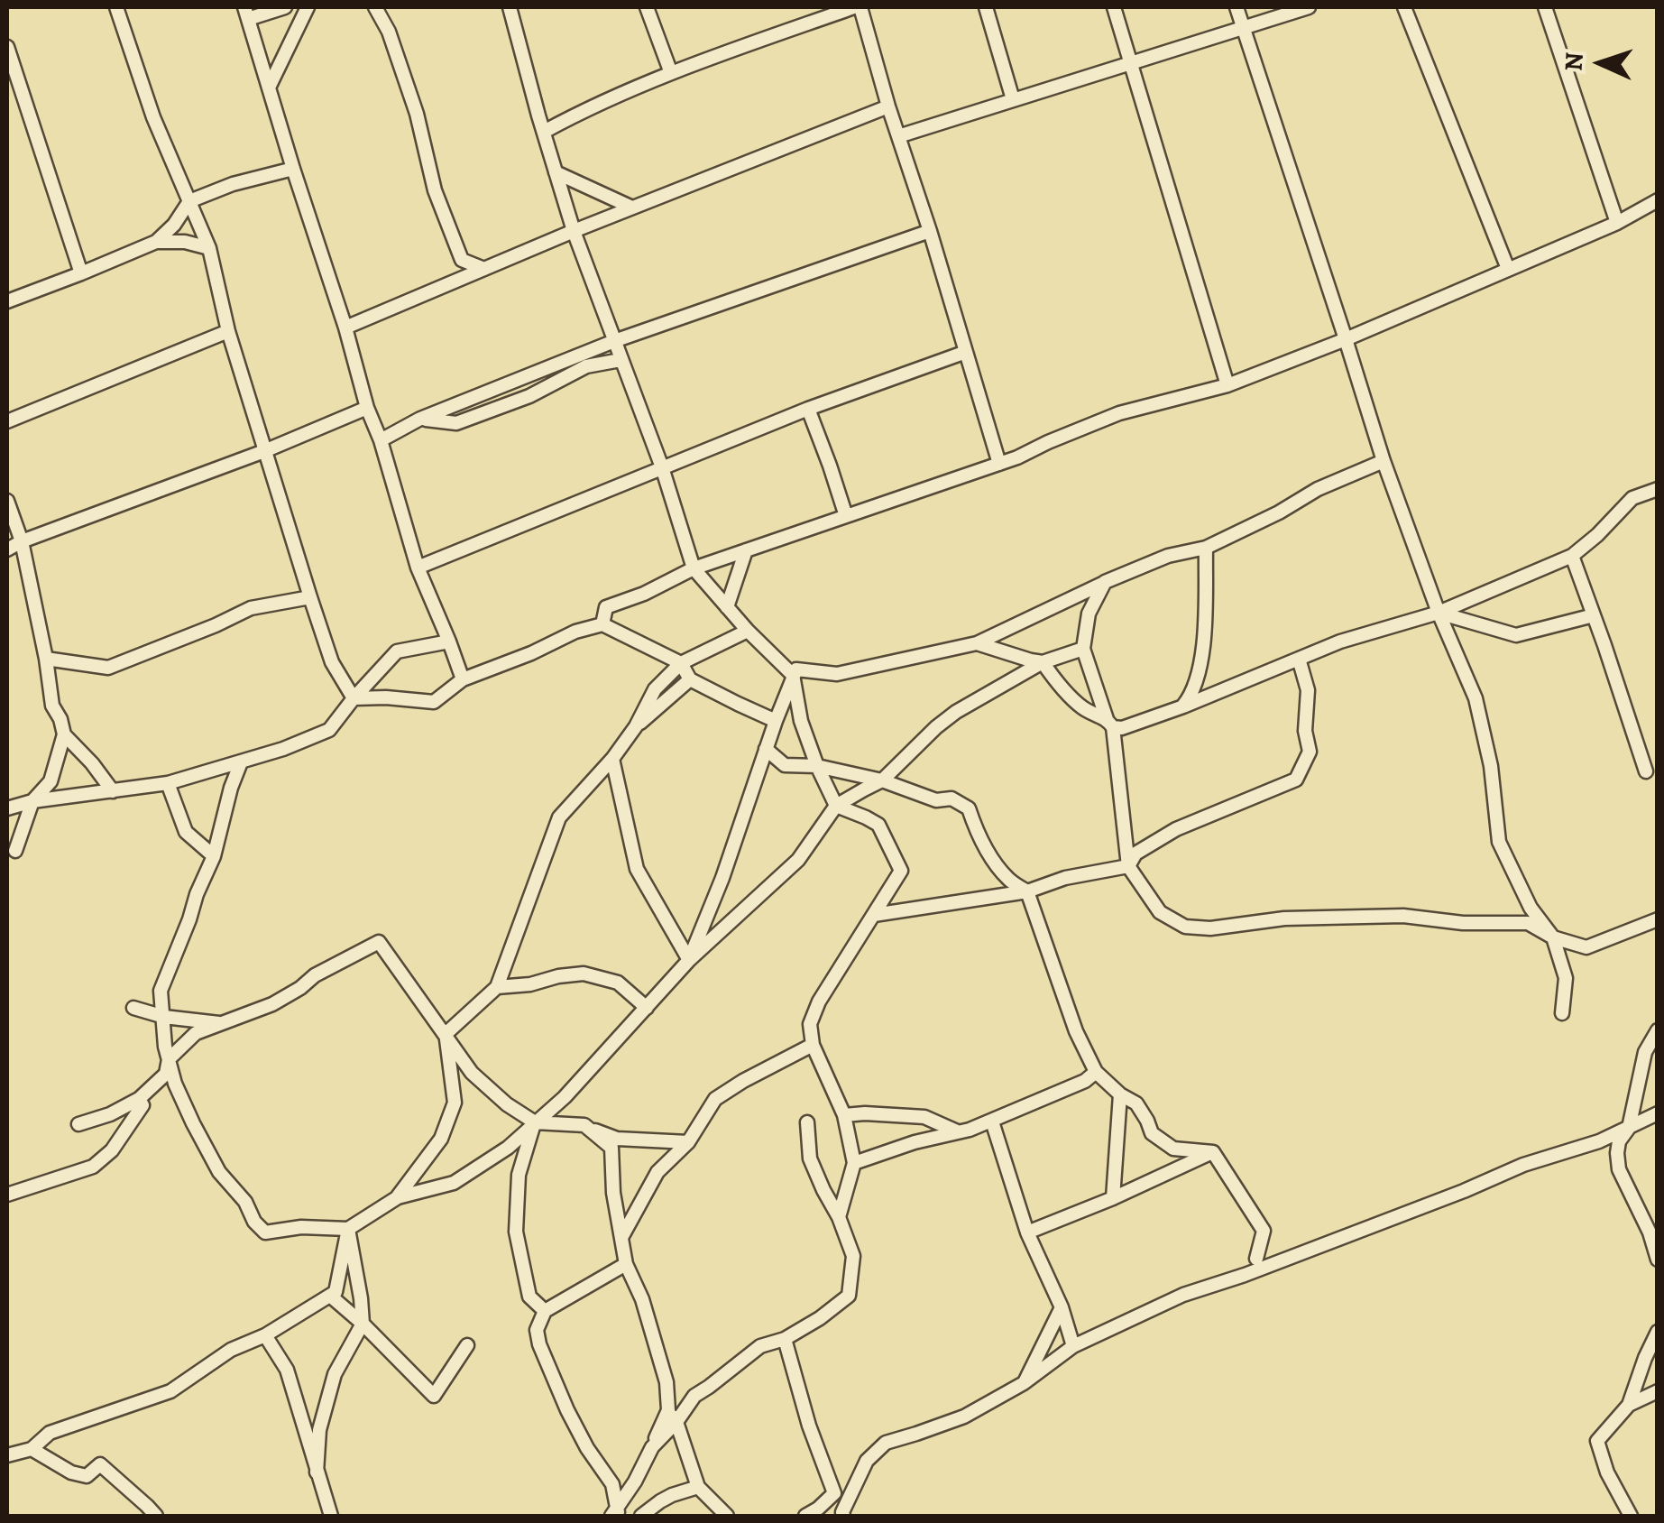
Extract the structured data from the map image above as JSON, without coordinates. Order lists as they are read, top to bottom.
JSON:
{
  "north": "left"
}
